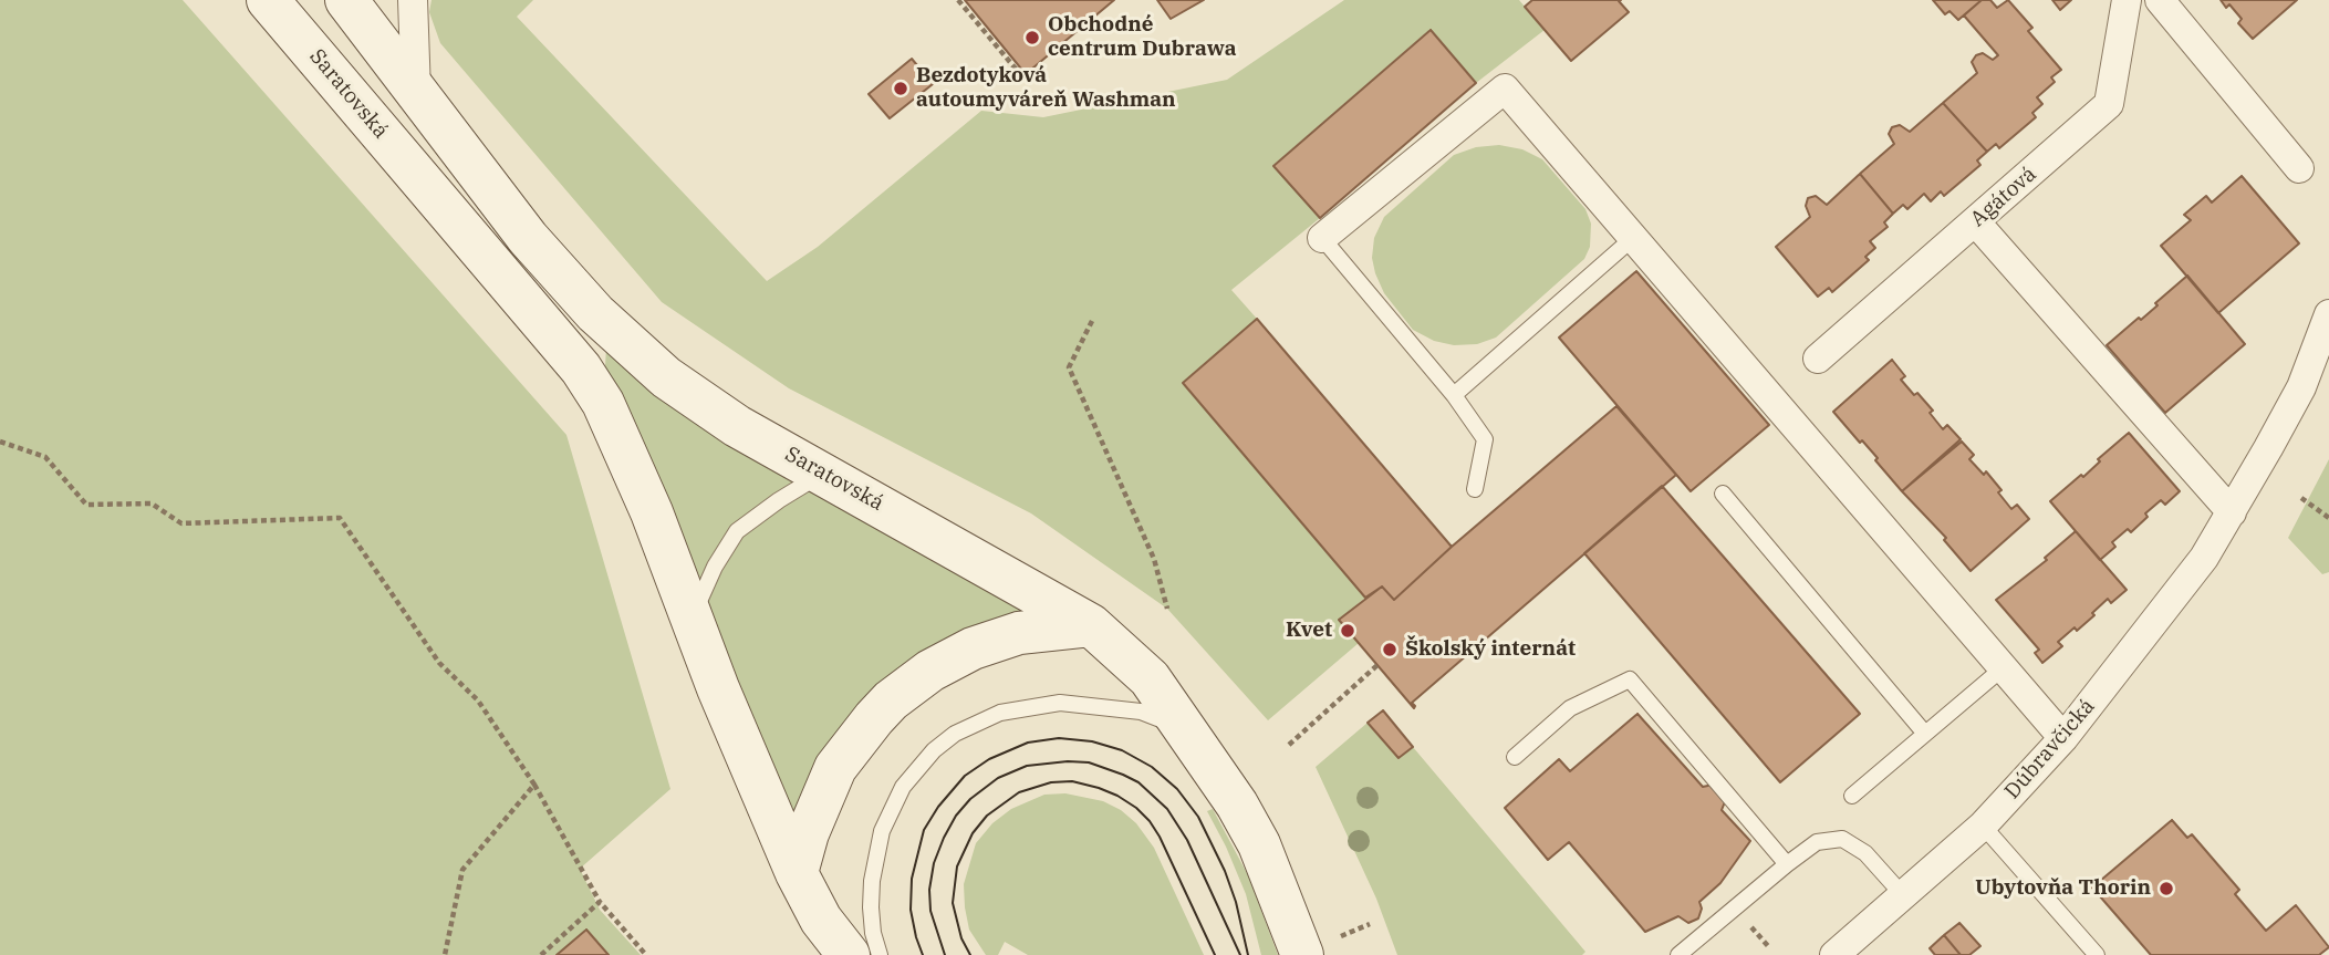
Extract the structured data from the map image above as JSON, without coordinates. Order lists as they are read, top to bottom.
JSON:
{
  "streets": {
    "main road": ["Saratovská"],
    "street": ["Agátová", "Dúbravčická"]
  },
  "places": [
    "Obchodné centrum Dubrawa",
    "Bezdotyková autoumyváreň Washman",
    "Kvet",
    "Školský internát",
    "Ubytovňa Thorin"
  ]
}
